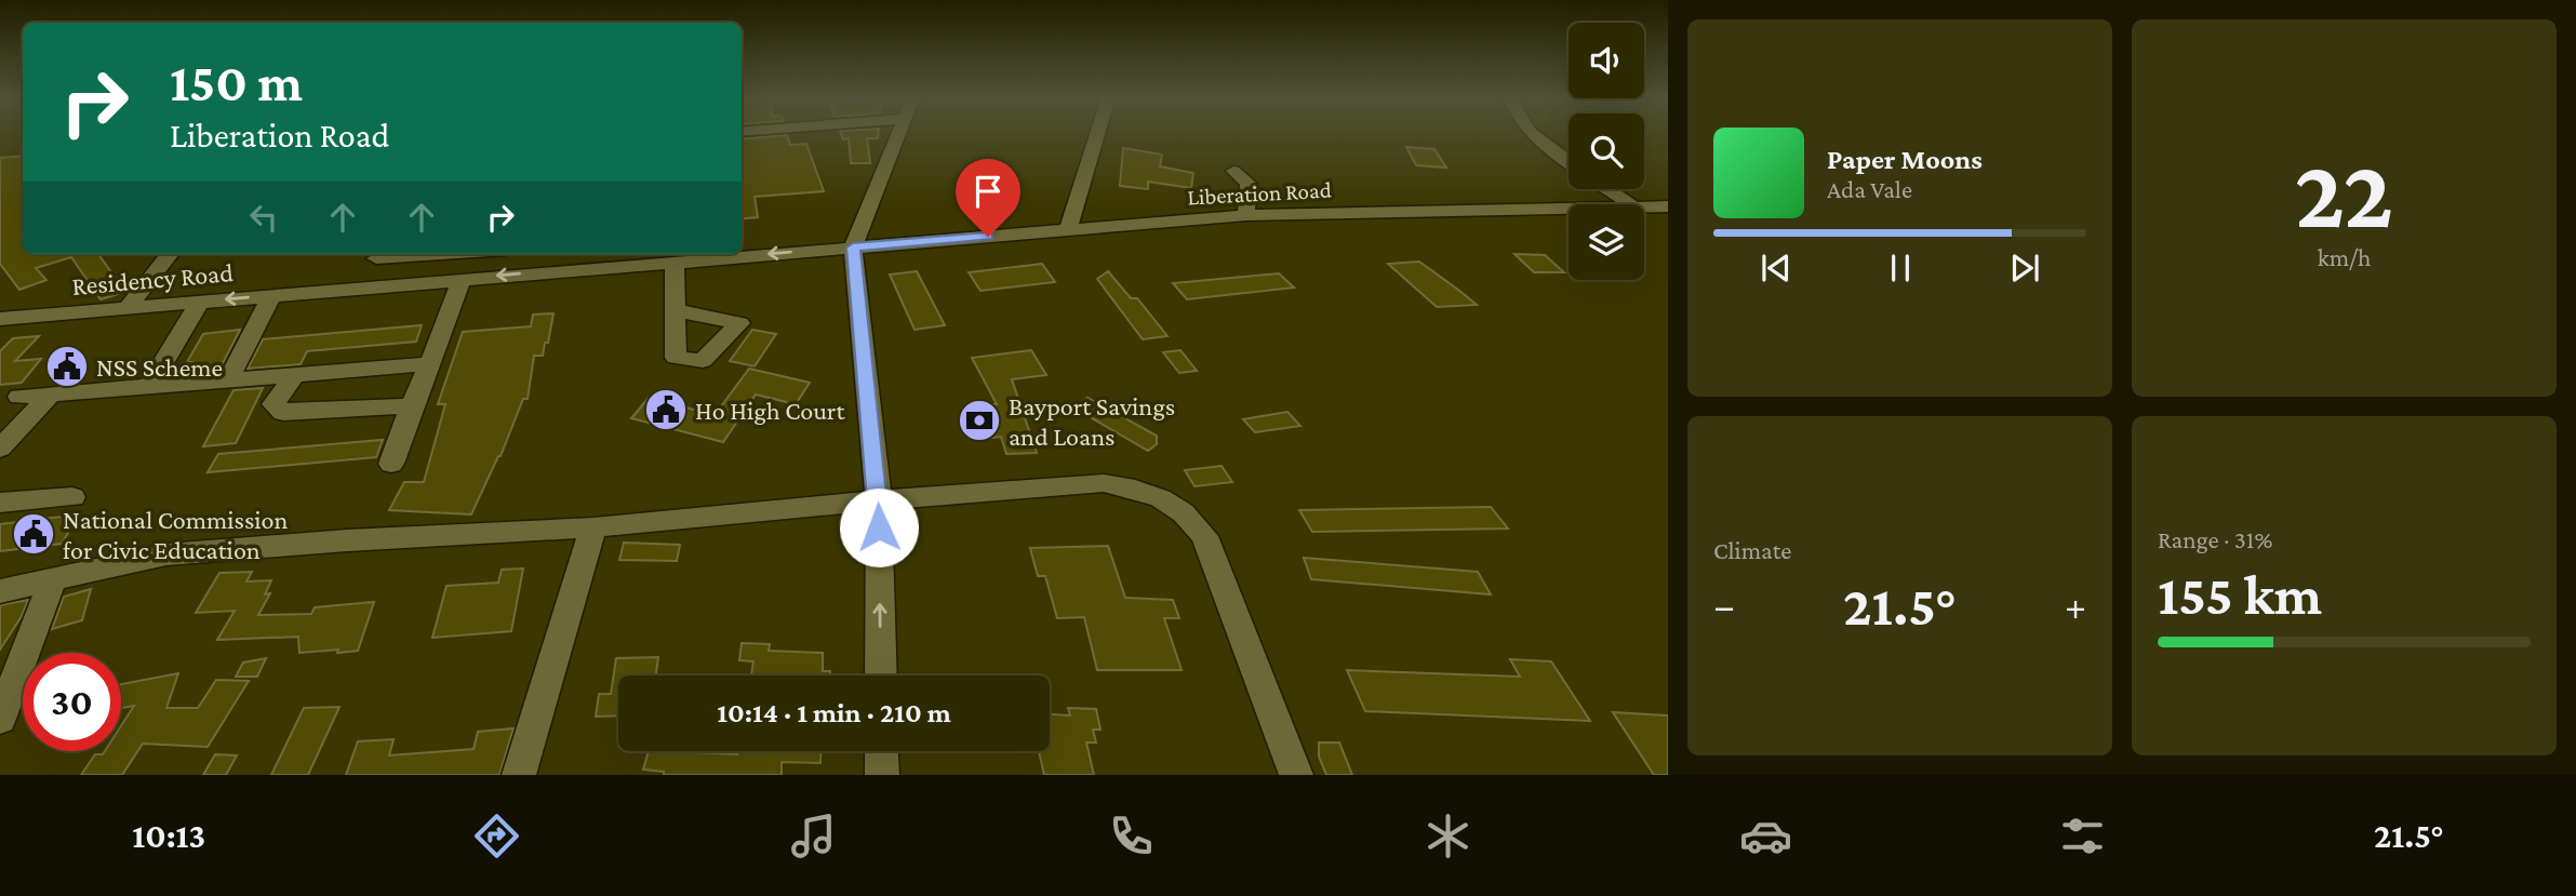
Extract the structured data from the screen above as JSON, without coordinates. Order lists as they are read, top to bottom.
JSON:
{
  "streets": {
    "street": ["Liberation Road", "Residency Road"]
  },
  "crossings": [
    ["Liberation Road", "Residency Road"]
  ],
  "one_way": ["Residency Road"],
  "places": {
    "public building": ["NSS Scheme", "Ho High Court", "National Commission for Civic Education"],
    "bank": ["Bayport Savings and Loans"]
  },
  "page": {
    "tile": [
      ["22", "km/h"],
      "Climate",
      ["Range · 31%", "155 km"]
    ],
    "turn": ["150 m", "Liberation Road"],
    "song": ["Paper Moons", "Ada Vale"],
    "heat": ["−", "21.5°", "+"],
    "limit": "30",
    "trip": "10:14 · 1 min · 210 m",
    "tabs": ["10:13", "21.5°"]
  }
}
